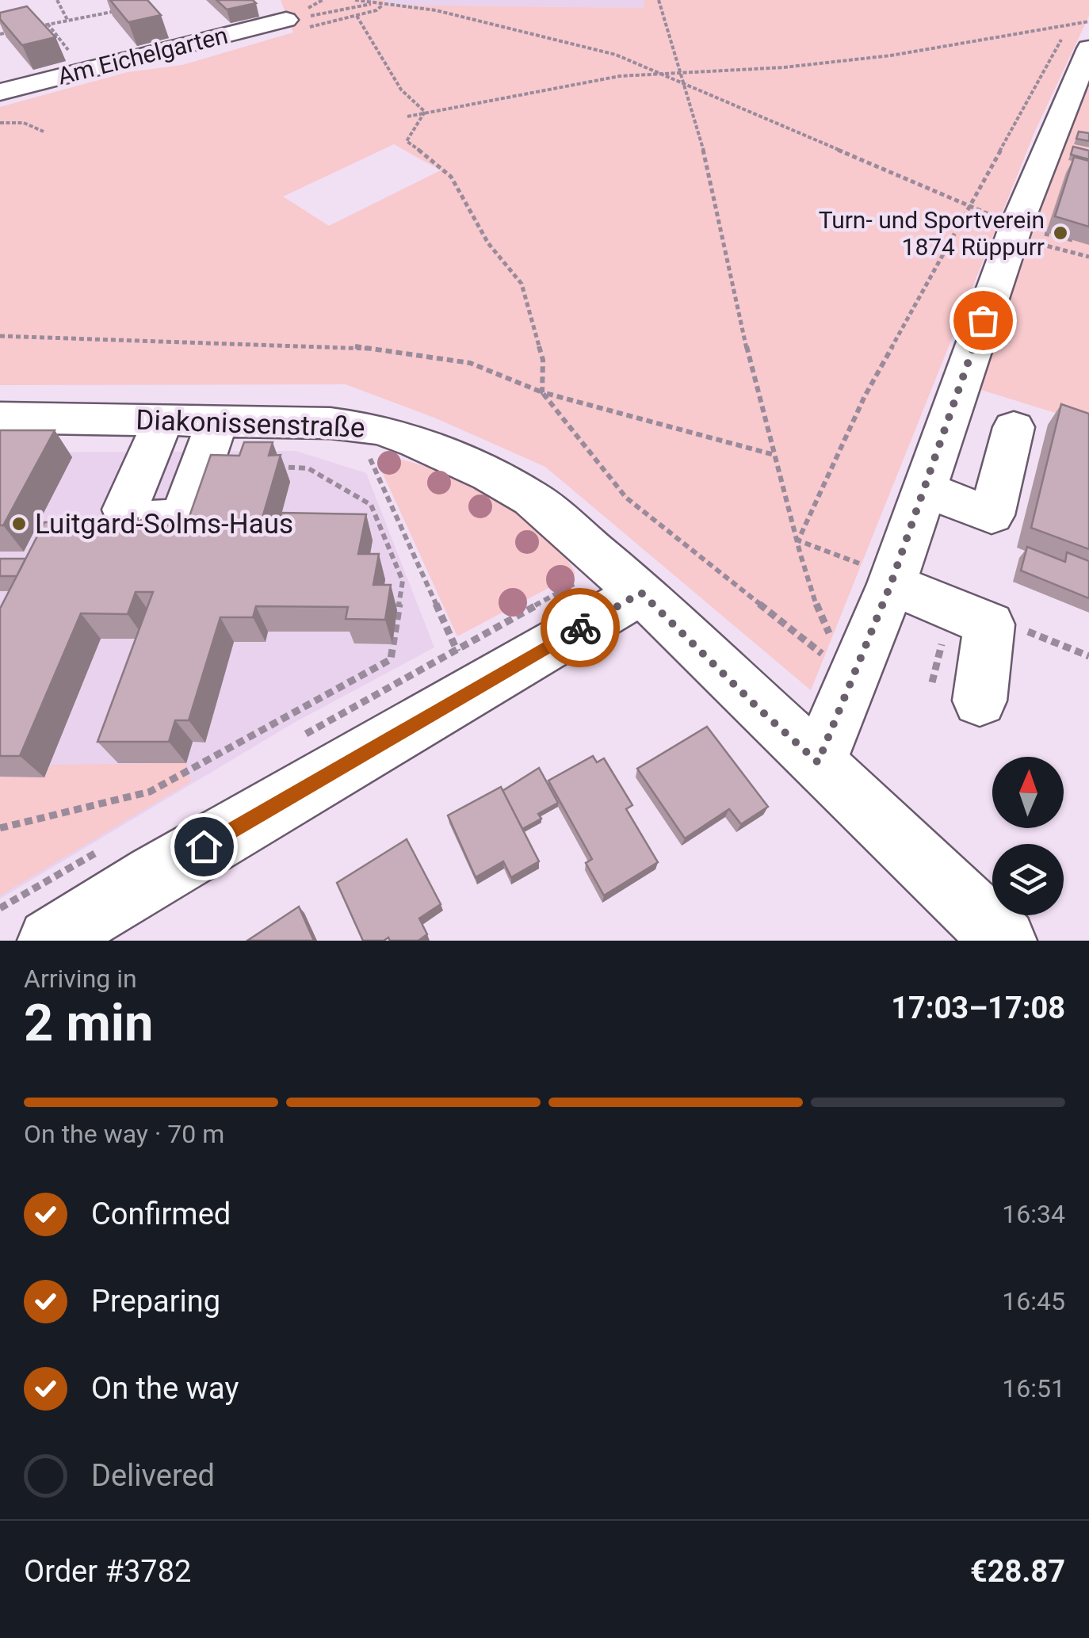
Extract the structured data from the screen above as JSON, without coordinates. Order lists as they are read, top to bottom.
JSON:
{
  "streets": {
    "street": ["Am Eichelgarten", "Diakonissenstraße"]
  },
  "places": ["Turn- und Sportverein 1874 Rüppurr", "Luitgard-Solms-Haus"],
  "north": "top",
  "page": {
    "heading": ["2 min", "Arriving in", "17:03–17:08"],
    "panel": ["Order #3782", "€28.87"],
    "bar": "On the way · 70 m",
    "list": [
      ["Confirmed", "16:34"],
      ["Preparing", "16:45"],
      ["On the way", "16:51"],
      "Delivered"
    ]
  }
}
